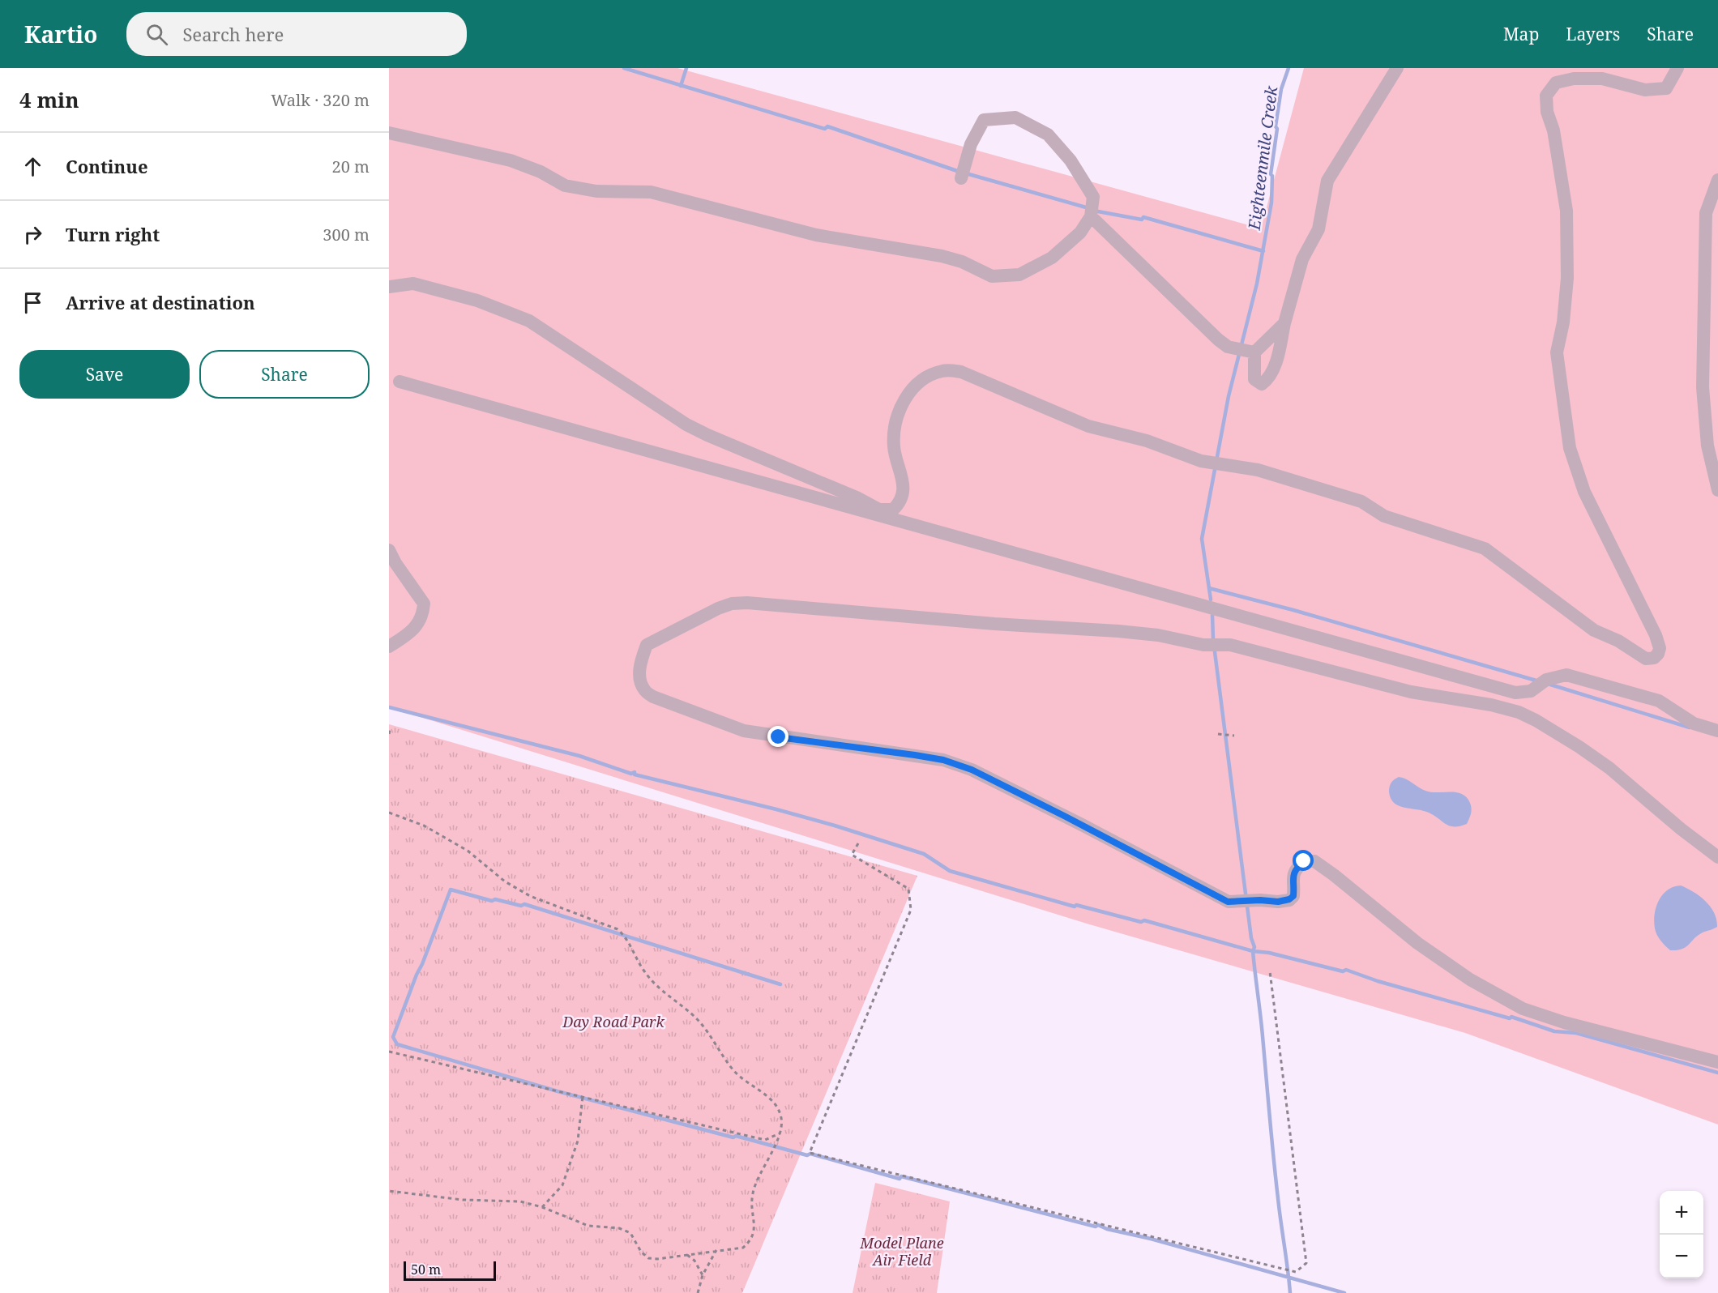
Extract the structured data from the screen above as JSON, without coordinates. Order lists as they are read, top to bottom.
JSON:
{
  "water": ["Eighteenmile Creek"],
  "parks": ["Day Road Park", "Model Plane Air Field"],
  "scale_bar": "50 m",
  "page": {
    "header": "Kartio",
    "search": "Search here",
    "nav": ["Map", "Layers", "Share"],
    "heading": ["4 min", "Walk · 320 m"],
    "list": [
      ["Continue", "20 m"],
      ["Turn right", "300 m"],
      "Arrive at destination"
    ],
    "buttons": ["Save", "Share"],
    "map_buttons": ["+", "−"],
    "scale": "50 m"
  }
}
